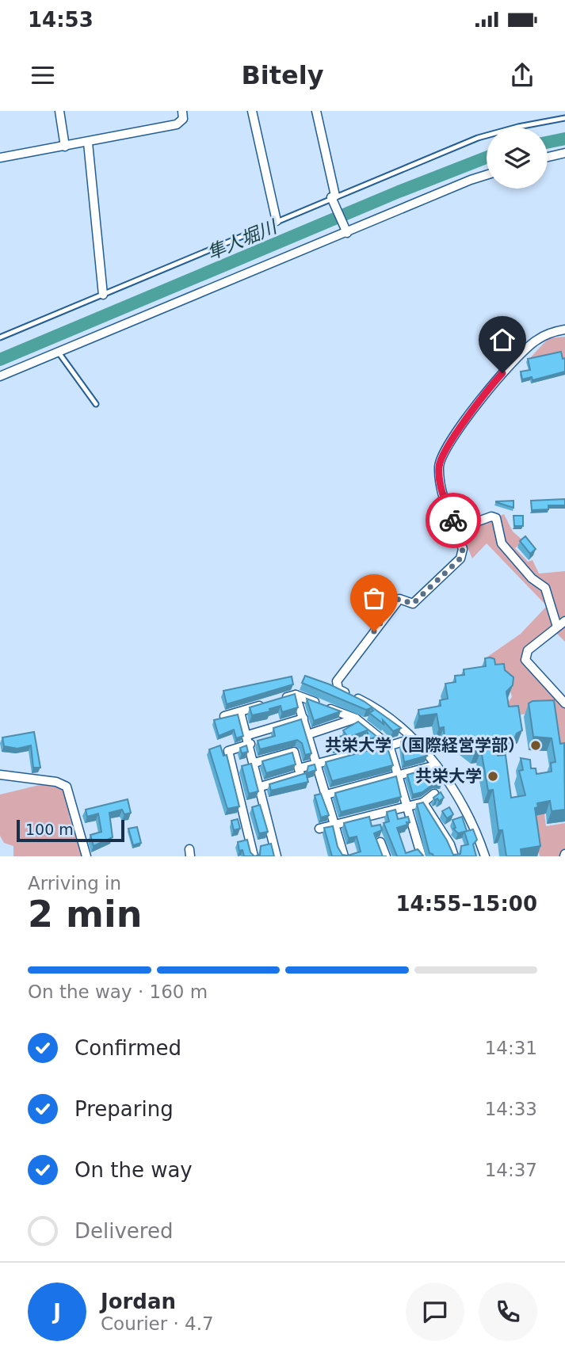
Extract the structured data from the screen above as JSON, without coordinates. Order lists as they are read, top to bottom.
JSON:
{
  "water": ["隼人堀川"],
  "places": ["共栄大学（国際経営学部）", "共栄大学"],
  "scale_bar": "100 m",
  "page": {
    "status": "14:53",
    "header": "Bitely",
    "scale": "100 m",
    "heading": ["2 min", "Arriving in", "14:55–15:00"],
    "panel": ["Jordan", "Courier · 4.7"],
    "bar": "On the way · 160 m",
    "list": [
      ["Confirmed", "14:31"],
      ["Preparing", "14:33"],
      ["On the way", "14:37"],
      "Delivered"
    ],
    "round": "J"
  }
}
